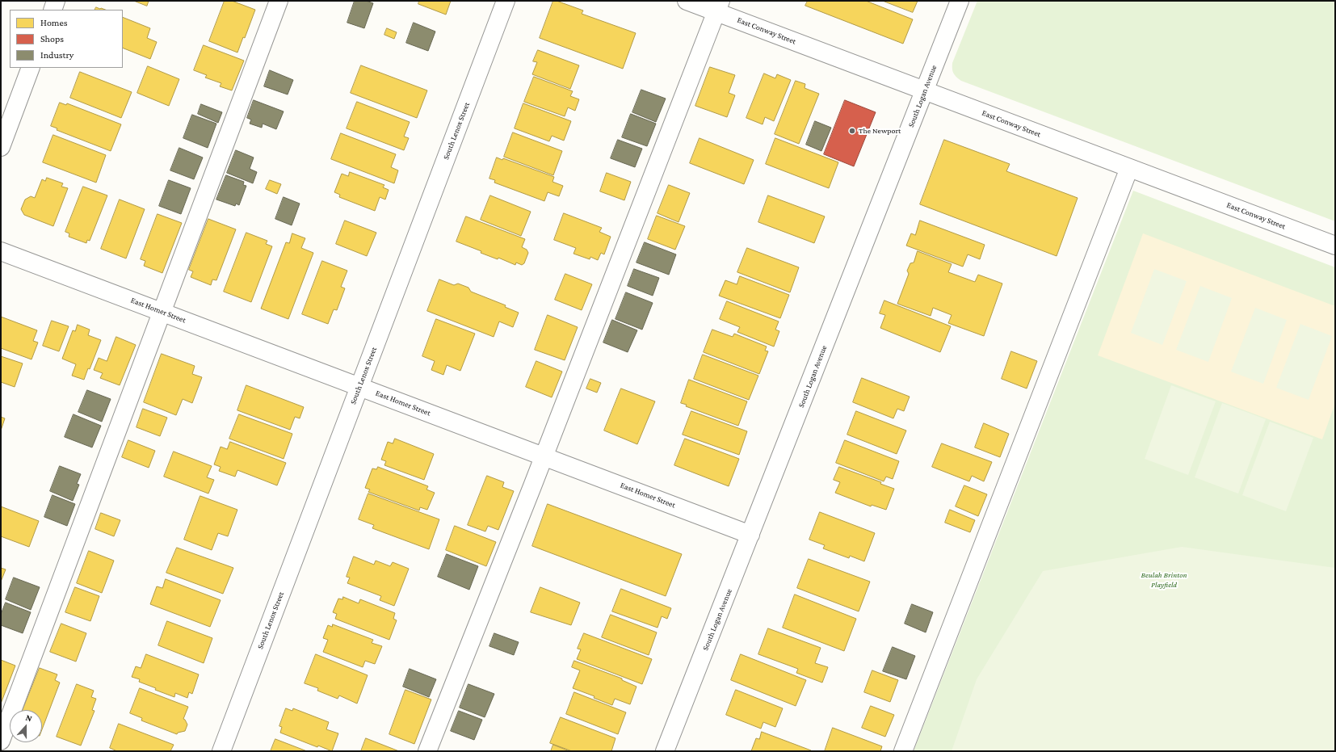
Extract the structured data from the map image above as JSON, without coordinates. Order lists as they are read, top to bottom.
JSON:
{
  "streets": {
    "street": [
      "East Conway Street",
      "South Logan Avenue",
      "South Lenox Street",
      "East Homer Street"
    ]
  },
  "crossings": [
    ["East Conway Street", "South Logan Avenue"],
    ["South Logan Avenue", "East Homer Street"],
    ["South Lenox Street", "East Homer Street"]
  ],
  "parks": ["Beulah Brinton Playfield"],
  "places": ["The Newport"],
  "legend": ["Homes", "Shops", "Industry"],
  "north": "top"
}
